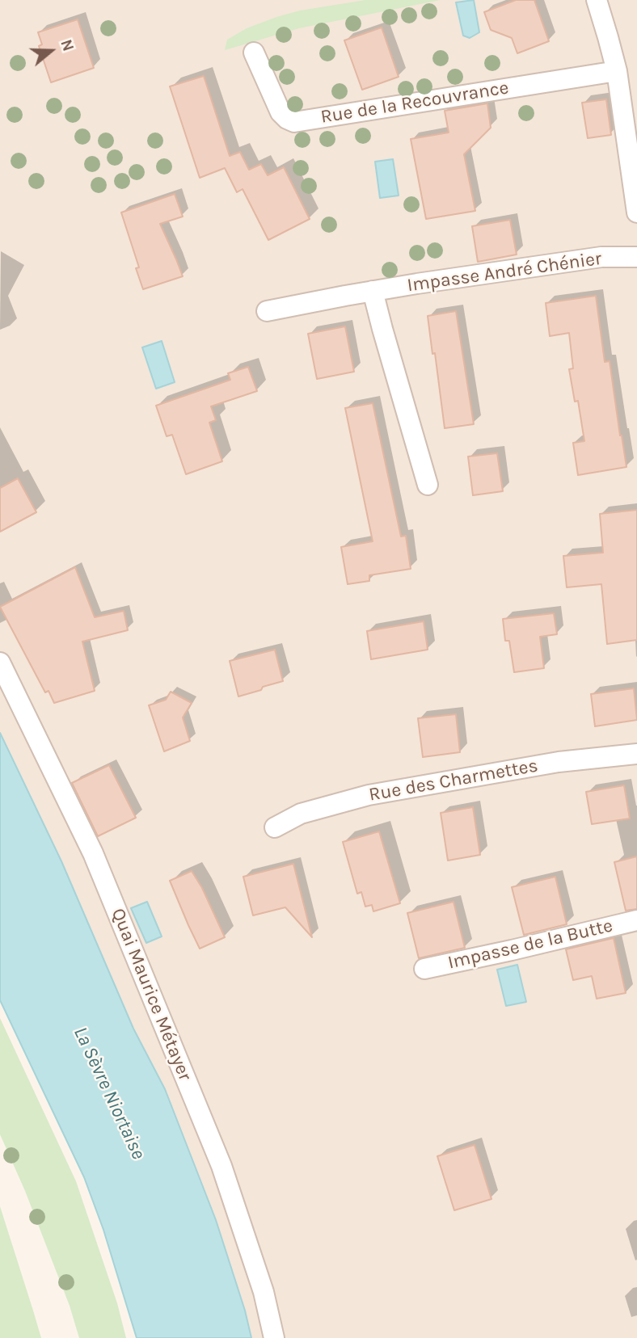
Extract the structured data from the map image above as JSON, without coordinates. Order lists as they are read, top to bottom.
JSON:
{
  "streets": {
    "street": [
      "Rue de la Recouvrance",
      "Impasse André Chénier",
      "Rue des Charmettes",
      "Impasse de la Butte",
      "Quai Maurice Métayer"
    ]
  },
  "water": ["La Sèvre Niortaise"],
  "north": "right"
}
